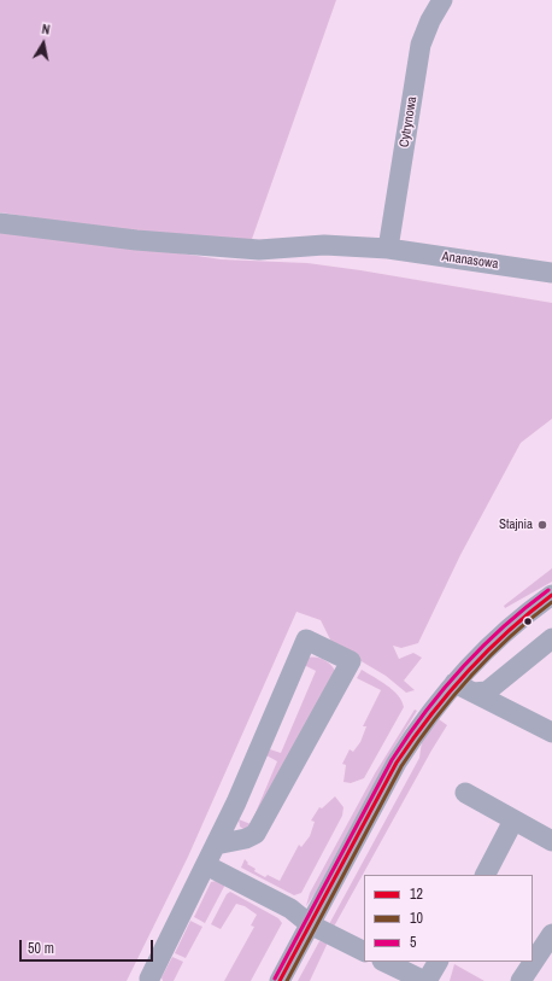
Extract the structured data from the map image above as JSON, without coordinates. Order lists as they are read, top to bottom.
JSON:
{
  "streets": {
    "street": ["Cytrynowa", "Ananasowa"]
  },
  "crossings": [
    ["Cytrynowa", "Ananasowa"]
  ],
  "places": ["Stajnia"],
  "lines": ["transit line 5", "transit line 12", "transit line 10"],
  "legend": ["12", "10", "5"],
  "scale_bar": "50 m",
  "north": "top"
}
